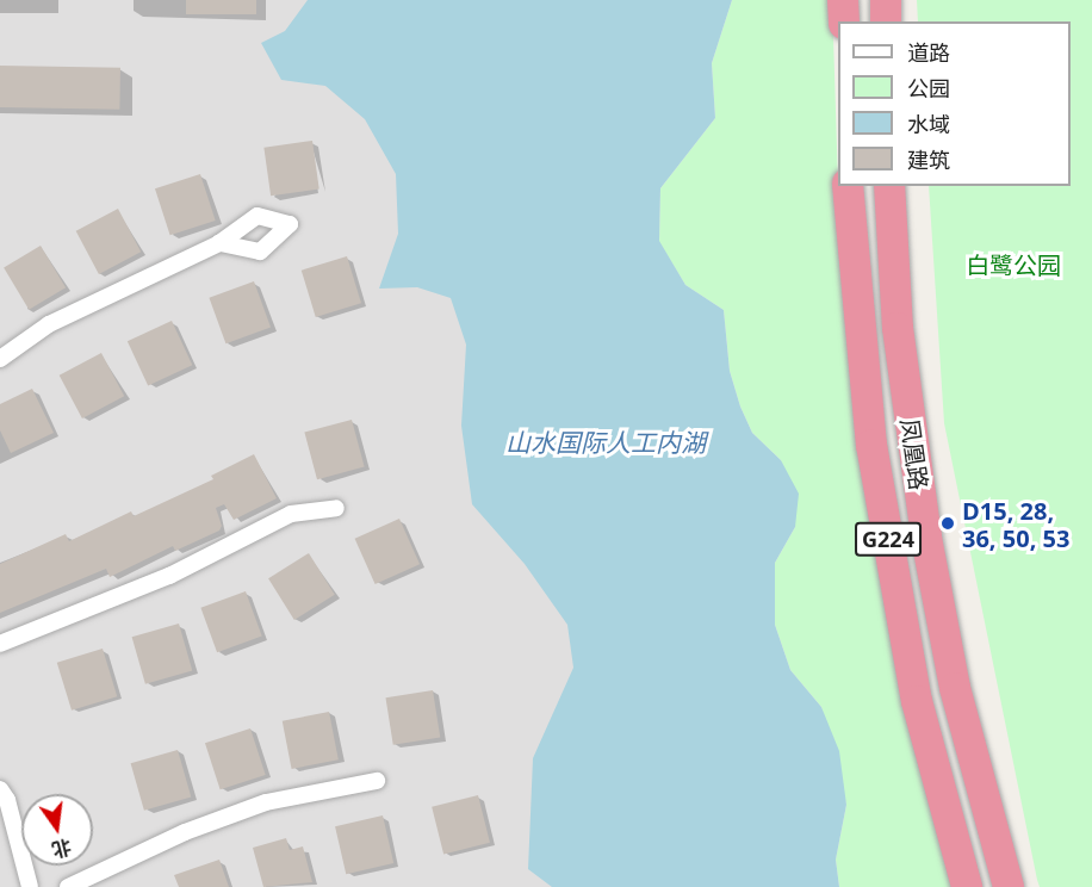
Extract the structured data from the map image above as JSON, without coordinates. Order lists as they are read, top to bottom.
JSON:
{
  "streets": {
    "highway": ["凤凰路", "G224"]
  },
  "water": ["山水国际人工内湖"],
  "parks": ["白鹭公园"],
  "places": ["D15, 28, 36, 50, 53"],
  "legend": [
    "道路",
    "公园",
    "水域",
    "建筑"
  ],
  "north": "bottom"
}
